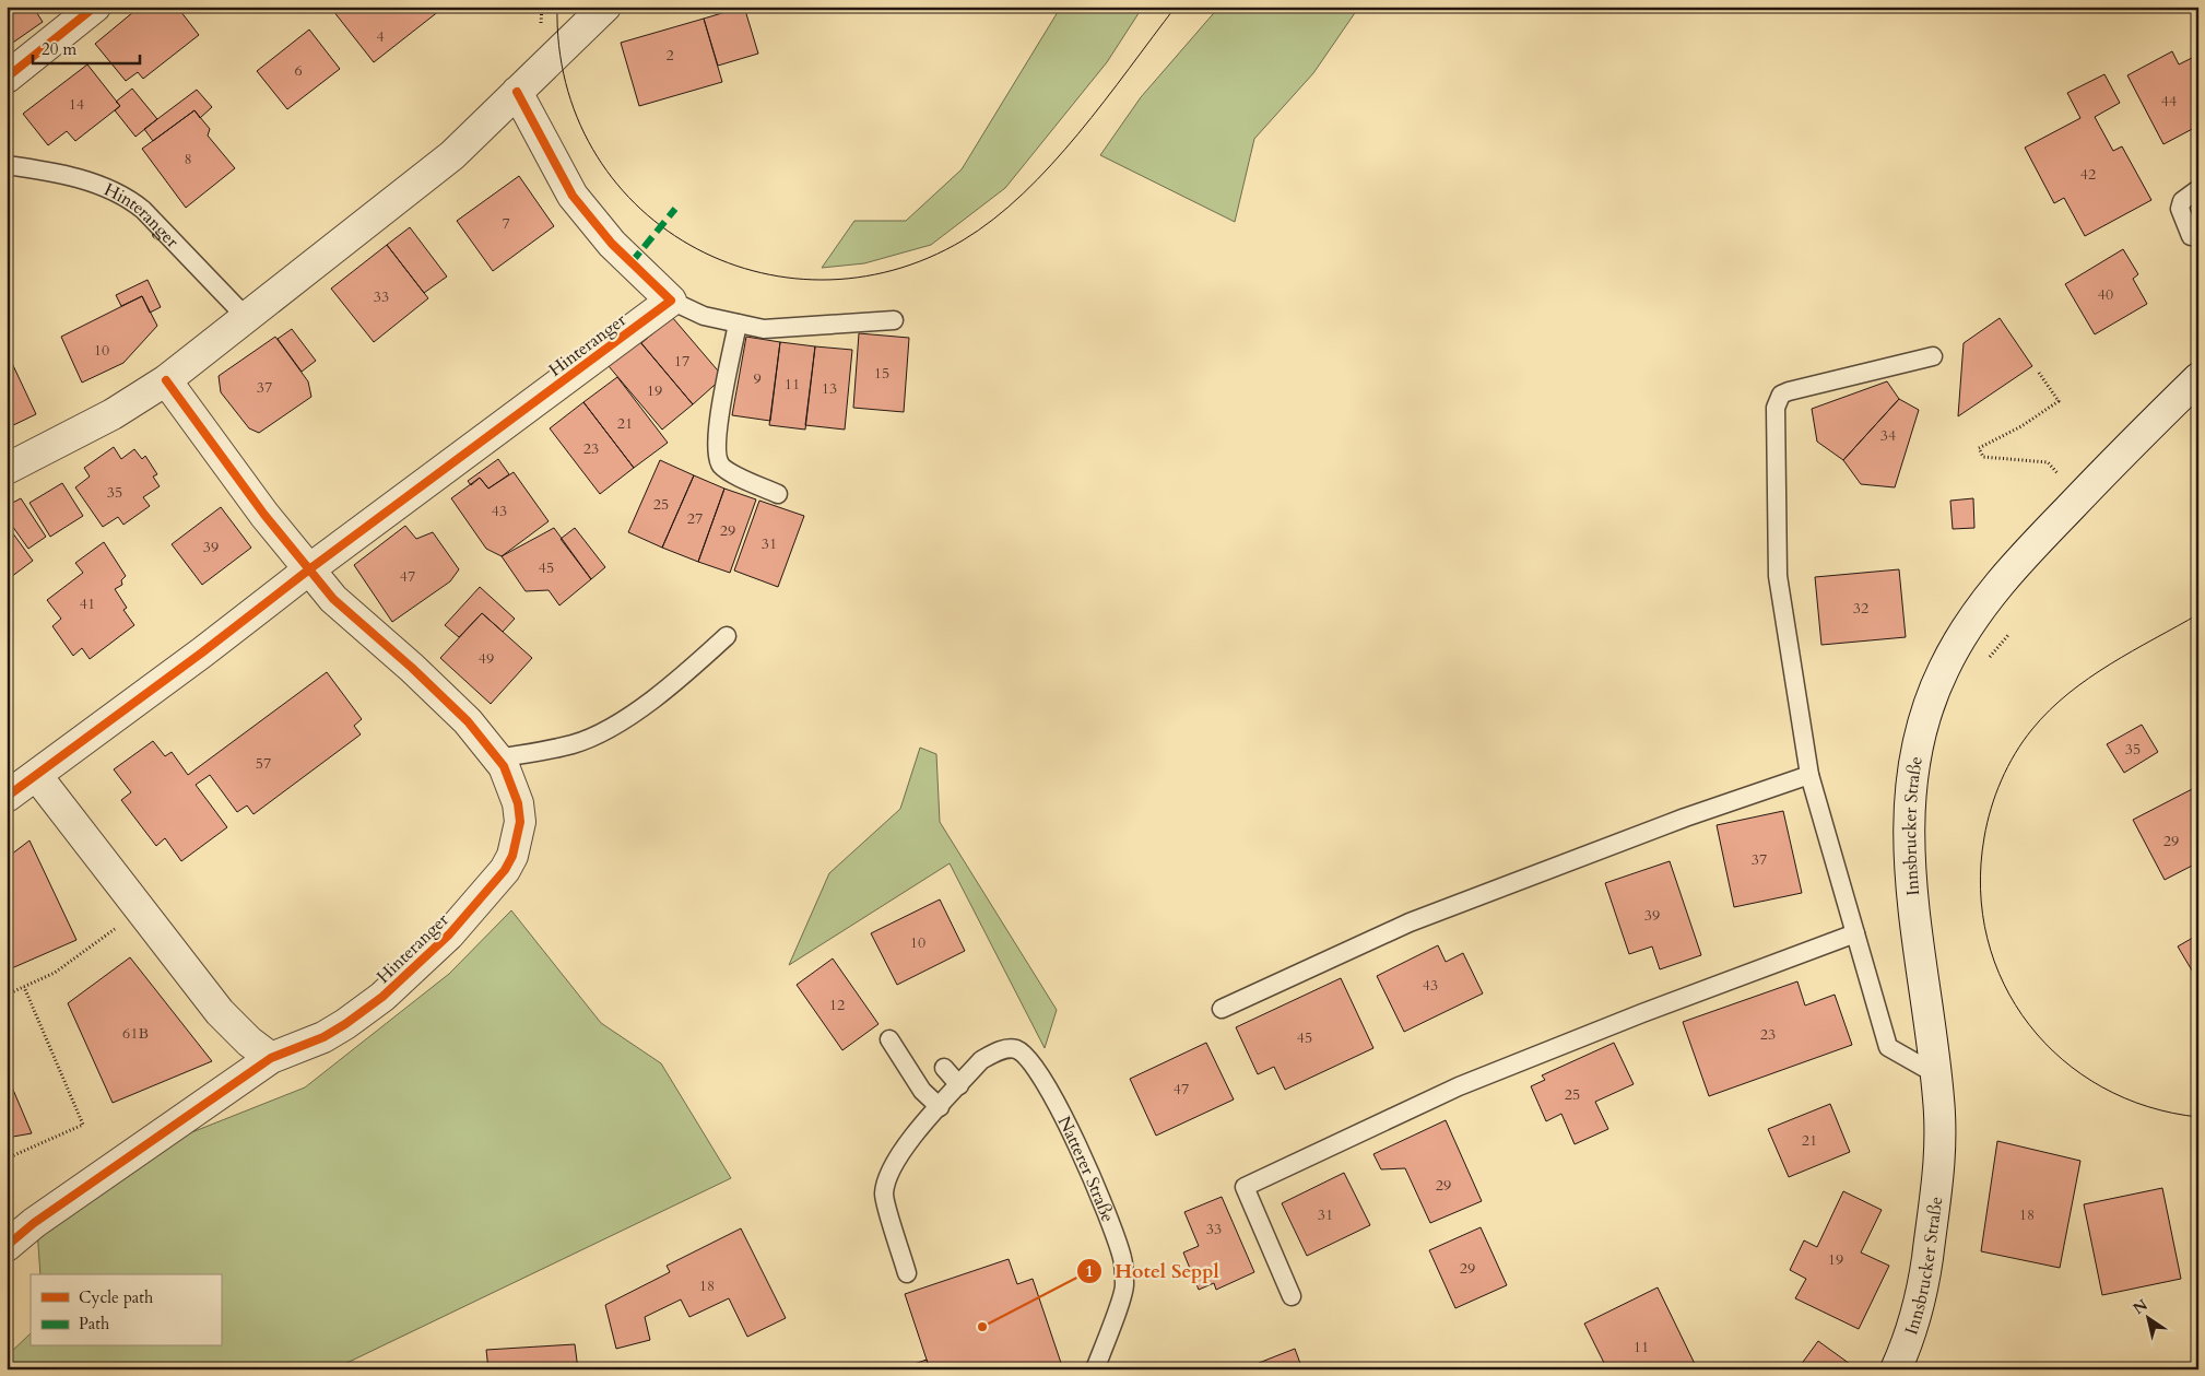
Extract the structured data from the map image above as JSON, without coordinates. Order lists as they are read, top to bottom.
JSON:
{
  "streets": {
    "street": ["Hinteranger", "Innsbrucker Straße"],
    "lane": ["Natterer Straße"]
  },
  "places": ["Hotel Seppl"],
  "house_numbers": [
    "4",
    "2",
    "6",
    "44",
    "14",
    "8",
    "42",
    "7",
    "40",
    "33",
    "10",
    "17",
    "15",
    "9",
    "11",
    "37",
    "13",
    "19",
    "21",
    "34",
    "23",
    "35",
    "25",
    "43",
    "27",
    "29",
    "31",
    "39",
    "45",
    "47",
    "41",
    "32",
    "49",
    "35",
    "57",
    "29",
    "37",
    "39",
    "10",
    "43",
    "12",
    "61B",
    "23",
    "45",
    "47",
    "25",
    "21",
    "29",
    "31",
    "18",
    "33",
    "19",
    "29",
    "18",
    "11"
  ],
  "legend": ["Cycle path", "Path"],
  "scale_bar": "20 m",
  "north": "top left"
}
